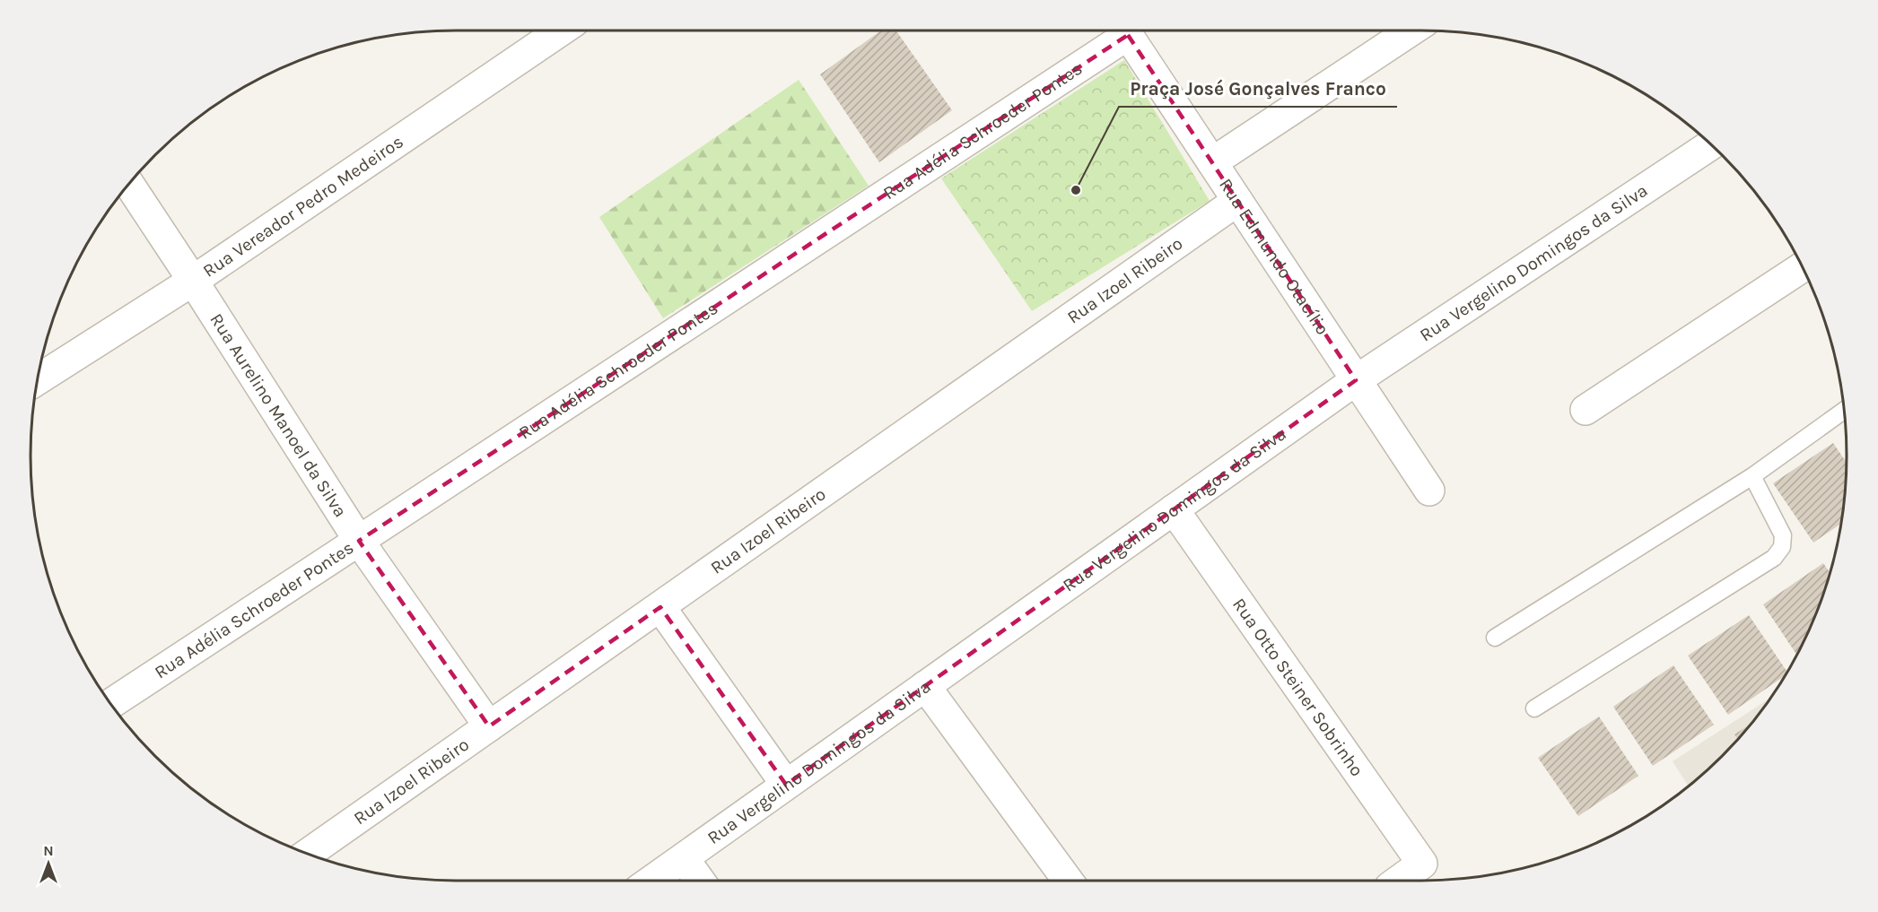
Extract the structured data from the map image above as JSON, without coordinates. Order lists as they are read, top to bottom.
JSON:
{
  "streets": {
    "street": [
      "Rua Adélia Schroeder Pontes",
      "Rua Vereador Pedro Medeiros",
      "Rua Edmundo Otacílio",
      "Rua Vergelino Domingos da Silva",
      "Rua Izoel Ribeiro",
      "Rua Aurelino Manoel da Silva",
      "Rua Otto Steiner Sobrinho"
    ]
  },
  "crossings": [
    ["Rua Adélia Schroeder Pontes", "Rua Aurelino Manoel da Silva"],
    ["Rua Vereador Pedro Medeiros", "Rua Aurelino Manoel da Silva"],
    ["Rua Edmundo Otacílio", "Rua Vergelino Domingos da Silva"],
    ["Rua Edmundo Otacílio", "Rua Izoel Ribeiro"],
    ["Rua Vergelino Domingos da Silva", "Rua Otto Steiner Sobrinho"],
    ["Rua Izoel Ribeiro", "Rua Aurelino Manoel da Silva"]
  ],
  "places": ["Praça José Gonçalves Franco"],
  "north": "top"
}
